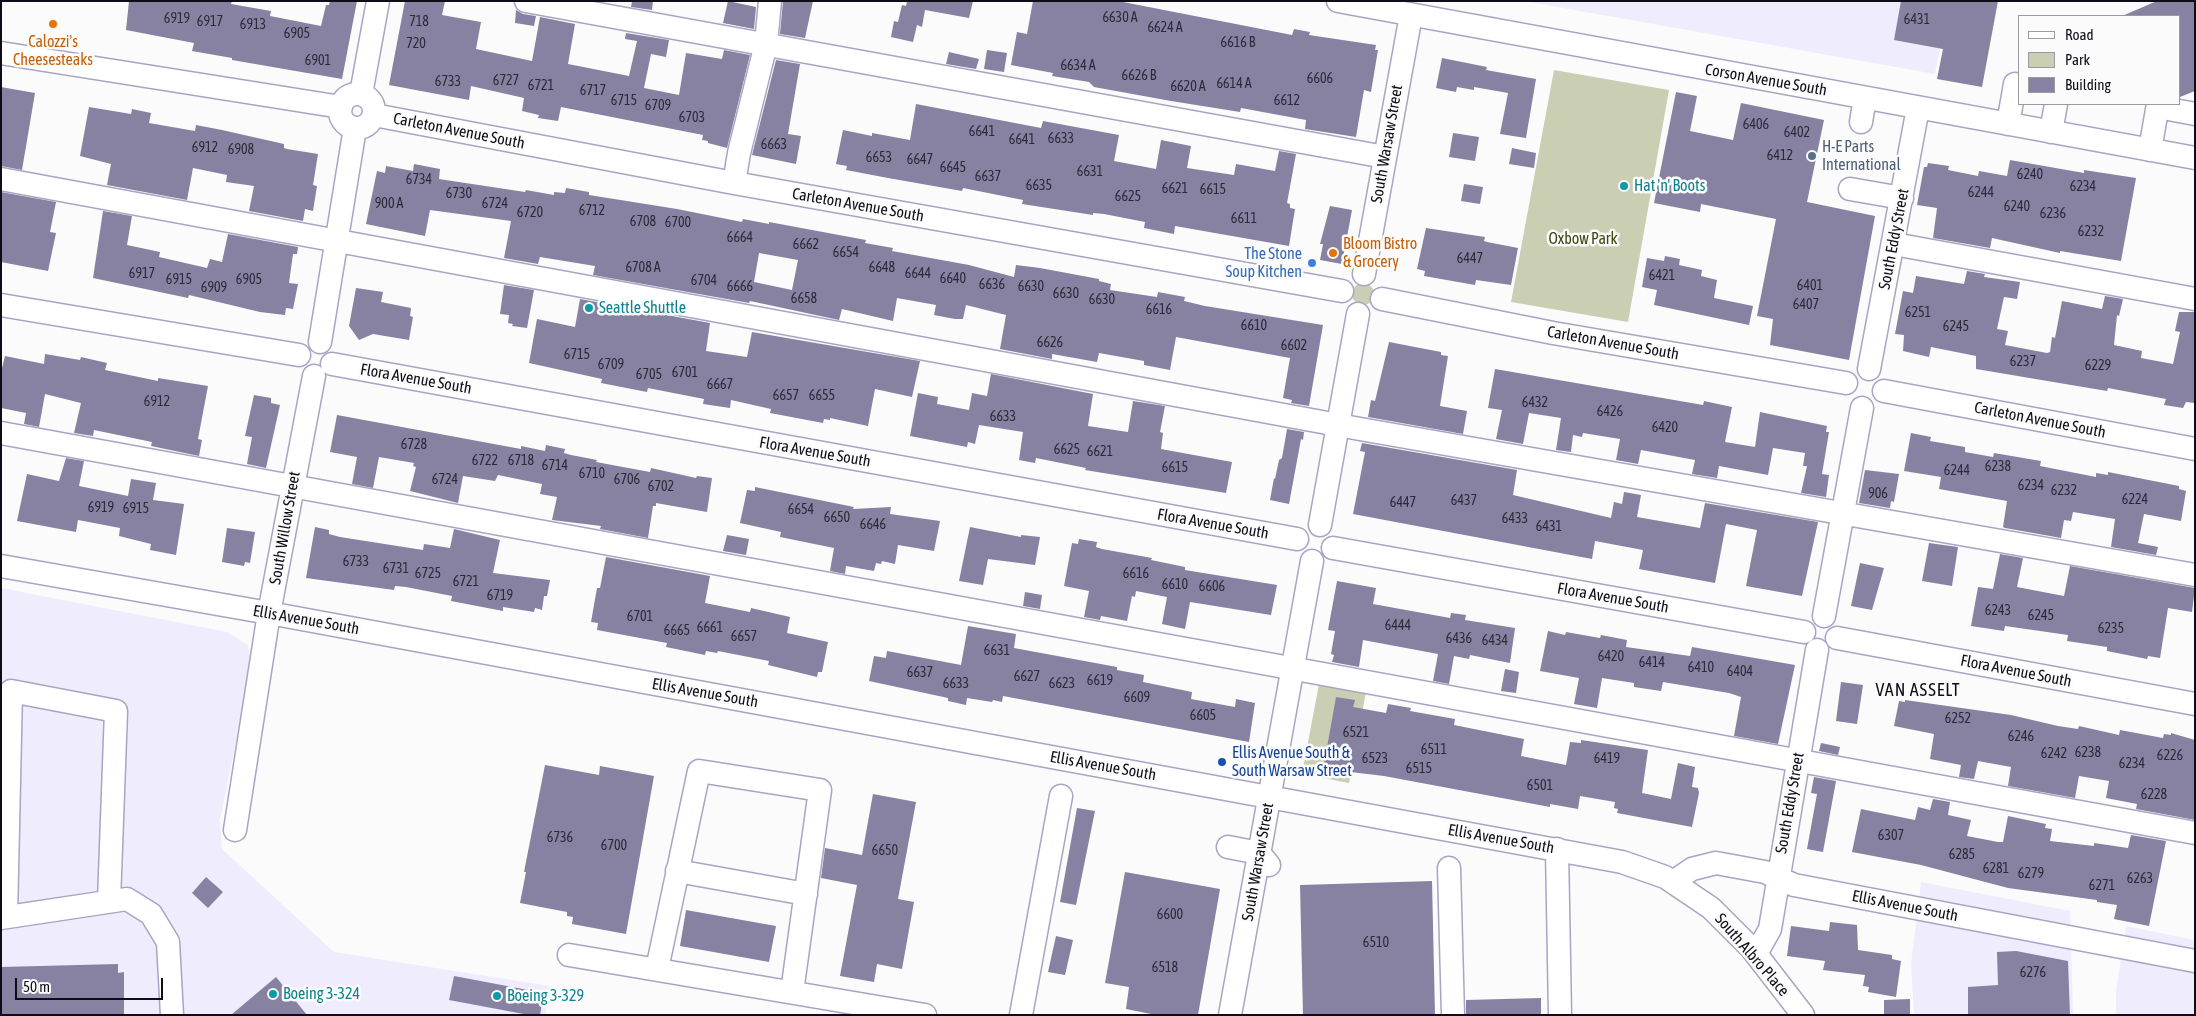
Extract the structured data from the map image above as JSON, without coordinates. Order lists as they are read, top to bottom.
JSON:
{
  "streets": {
    "street": [
      "Corson Avenue South",
      "Carleton Avenue South",
      "South Warsaw Street",
      "South Eddy Street",
      "Flora Avenue South",
      "South Willow Street",
      "Ellis Avenue South",
      "South Albro Place"
    ]
  },
  "crossings": [
    ["Corson Avenue South", "South Warsaw Street"],
    ["Corson Avenue South", "South Eddy Street"],
    ["Carleton Avenue South", "South Warsaw Street"],
    ["Carleton Avenue South", "South Eddy Street"],
    ["South Warsaw Street", "Flora Avenue South"],
    ["South Warsaw Street", "Ellis Avenue South"],
    ["South Eddy Street", "Flora Avenue South"],
    ["South Eddy Street", "Ellis Avenue South"],
    ["South Eddy Street", "South Albro Place"],
    ["Flora Avenue South", "South Willow Street"],
    ["South Willow Street", "Ellis Avenue South"],
    ["Ellis Avenue South", "South Albro Place"]
  ],
  "districts": ["VAN ASSELT"],
  "parks": ["Oxbow Park"],
  "places": [
    "Calozzi's Cheesesteaks",
    "H-E Parts International",
    "Hat 'n' Boots",
    "Bloom Bistro & Grocery",
    "The Stone Soup Kitchen",
    "Seattle Shuttle",
    "Ellis Avenue South & South Warsaw Street",
    "Boeing 3-324",
    "Boeing 3-329"
  ],
  "house_numbers": [
    "6630 A",
    "6919",
    "6431",
    "6917",
    "718",
    "6913",
    "6624 A",
    "6905",
    "6616 B",
    "720",
    "6901",
    "6634 A",
    "6626 B",
    "6606",
    "6727",
    "6733",
    "6614 A",
    "6721",
    "6620 A",
    "6717",
    "6715",
    "6612",
    "6709",
    "6703",
    "6406",
    "6641",
    "6402",
    "6633",
    "6641",
    "6663",
    "6912",
    "6908",
    "6412",
    "6653",
    "6647",
    "6645",
    "6631",
    "6240",
    "6637",
    "6734",
    "6635",
    "6234",
    "6621",
    "6615",
    "6244",
    "6730",
    "6625",
    "900 A",
    "6724",
    "6240",
    "6712",
    "6720",
    "6236",
    "6611",
    "6708",
    "6700",
    "6232",
    "6664",
    "6662",
    "6654",
    "6447",
    "6708 A",
    "6648",
    "6917",
    "6644",
    "6421",
    "6640",
    "6915",
    "6905",
    "6704",
    "6636",
    "6401",
    "6666",
    "6630",
    "6909",
    "6630",
    "6658",
    "6630",
    "6407",
    "6616",
    "6251",
    "6610",
    "6245",
    "6626",
    "6602",
    "6715",
    "6237",
    "6709",
    "6229",
    "6701",
    "6705",
    "6667",
    "6657",
    "6655",
    "6912",
    "6432",
    "6426",
    "6633",
    "6420",
    "6728",
    "6625",
    "6621",
    "6722",
    "6718",
    "6714",
    "6238",
    "6615",
    "6244",
    "6710",
    "6724",
    "6706",
    "6234",
    "6702",
    "6232",
    "906",
    "6224",
    "6437",
    "6447",
    "6919",
    "6915",
    "6654",
    "6650",
    "6433",
    "6646",
    "6431",
    "6733",
    "6731",
    "6725",
    "6616",
    "6721",
    "6610",
    "6606",
    "6719",
    "6243",
    "6245",
    "6701",
    "6444",
    "6661",
    "6235",
    "6665",
    "6657",
    "6436",
    "6434",
    "6631",
    "6420",
    "6414",
    "6410",
    "6404",
    "6637",
    "6627",
    "6619",
    "6633",
    "6623",
    "6609",
    "6605",
    "6252",
    "6521",
    "6246",
    "6511",
    "6238",
    "6242",
    "6226",
    "6523",
    "6419",
    "6234",
    "6515",
    "6501",
    "6228",
    "6307",
    "6736",
    "6700",
    "6650",
    "6285",
    "6281",
    "6279",
    "6263",
    "6271",
    "6600",
    "6510",
    "6518",
    "6276"
  ],
  "legend": ["Road", "Park", "Building"],
  "scale_bar": "50 m"
}
